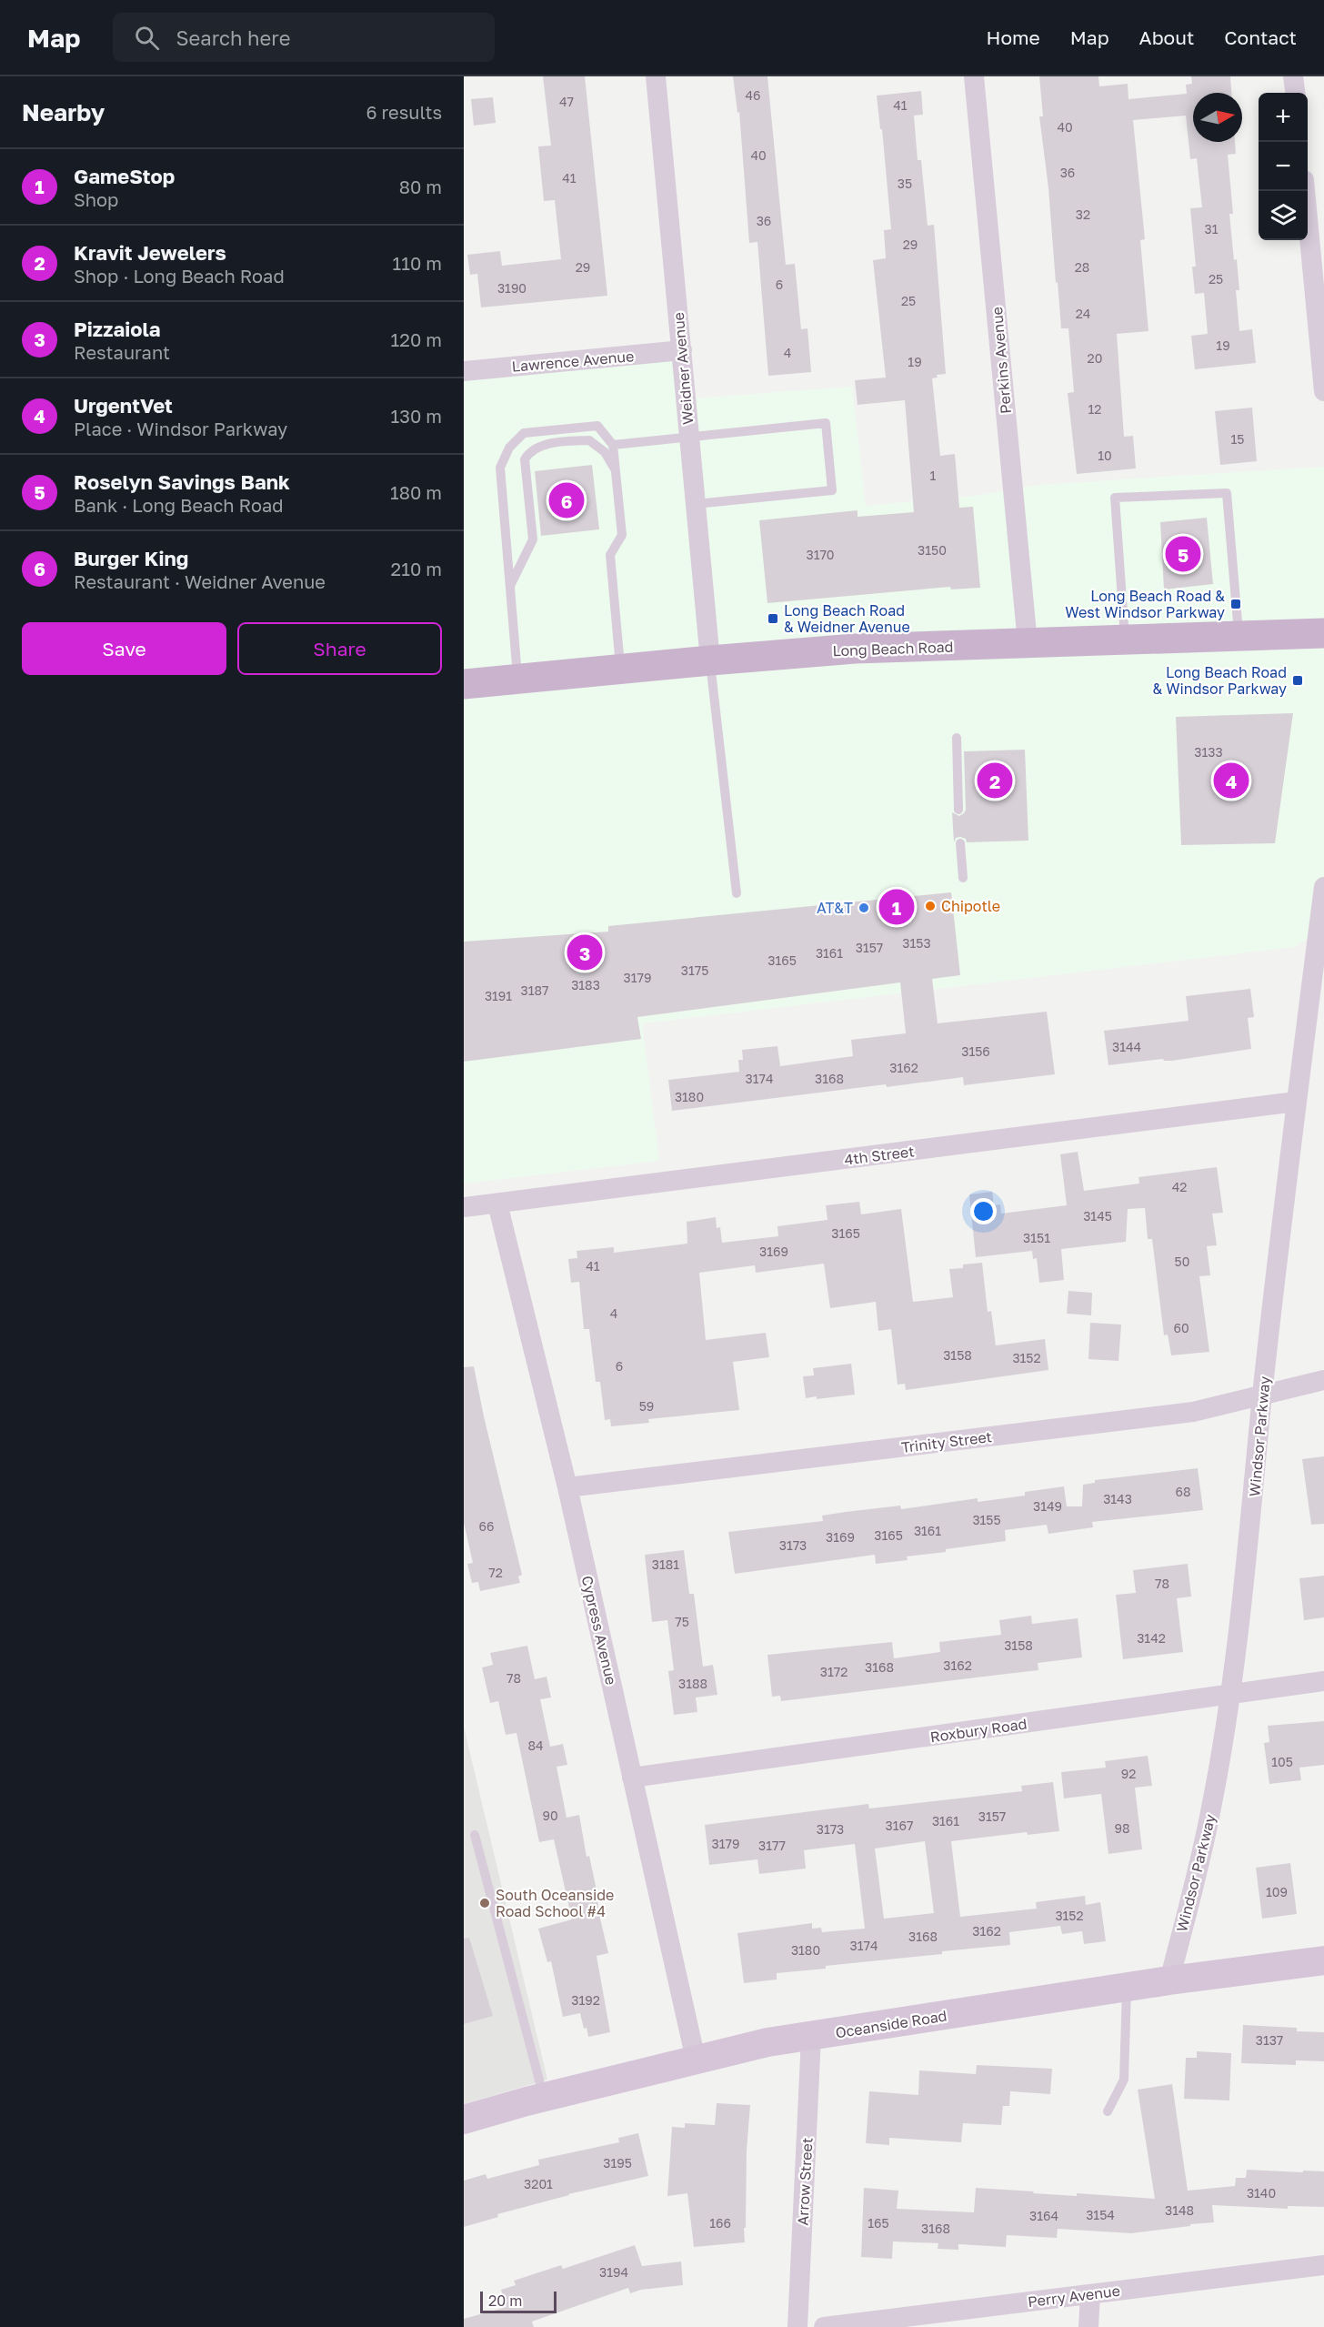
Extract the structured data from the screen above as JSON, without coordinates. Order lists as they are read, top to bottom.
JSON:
{
  "streets": {
    "main road": ["Long Beach Road", "Oceanside Road"],
    "street": [
      "Perkins Avenue",
      "Lawrence Avenue",
      "Weidner Avenue",
      "4th Street",
      "Windsor Parkway",
      "Trinity Street",
      "Cypress Avenue",
      "Roxbury Road",
      "Arrow Street",
      "Perry Avenue"
    ]
  },
  "crossings": [
    ["Perkins Avenue", "Long Beach Road"],
    ["Lawrence Avenue", "Weidner Avenue"],
    ["Weidner Avenue", "Long Beach Road"],
    ["4th Street", "Windsor Parkway"],
    ["4th Street", "Cypress Avenue"],
    ["Windsor Parkway", "Trinity Street"],
    ["Windsor Parkway", "Roxbury Road"],
    ["Windsor Parkway", "Oceanside Road"],
    ["Trinity Street", "Cypress Avenue"],
    ["Cypress Avenue", "Roxbury Road"],
    ["Cypress Avenue", "Oceanside Road"],
    ["Oceanside Road", "Arrow Street"]
  ],
  "places": {
    "transit": ["Long Beach Road & West Windsor Parkway", "Long Beach Road & Weidner Avenue", "Long Beach Road & Windsor Parkway"],
    "other": ["Chipotle", "AT&T", "South Oceanside Road School #4"]
  },
  "house_numbers": [
    "46",
    "47",
    "41",
    "40",
    "40",
    "36",
    "41",
    "35",
    "32",
    "36",
    "31",
    "29",
    "29",
    "28",
    "25",
    "6",
    "3190",
    "25",
    "24",
    "19",
    "4",
    "20",
    "19",
    "12",
    "15",
    "10",
    "1",
    "3150",
    "3170",
    "3133",
    "3153",
    "3157",
    "3161",
    "3165",
    "3175",
    "3179",
    "3183",
    "3187",
    "3191",
    "3144",
    "3156",
    "3162",
    "3174",
    "3168",
    "3180",
    "42",
    "3145",
    "3165",
    "3151",
    "3169",
    "50",
    "41",
    "4",
    "60",
    "3158",
    "3152",
    "6",
    "59",
    "68",
    "3143",
    "3149",
    "3155",
    "66",
    "3161",
    "3165",
    "3169",
    "3173",
    "3181",
    "72",
    "78",
    "75",
    "3142",
    "3158",
    "3162",
    "3168",
    "3172",
    "78",
    "3188",
    "84",
    "105",
    "92",
    "90",
    "3157",
    "3161",
    "3167",
    "98",
    "3173",
    "3179",
    "3177",
    "109",
    "3152",
    "3162",
    "3168",
    "3174",
    "3180",
    "3192",
    "3137",
    "3195",
    "3201",
    "3140",
    "3148",
    "3154",
    "3164",
    "166",
    "165",
    "3168",
    "3194"
  ],
  "scale_bar": "20 m",
  "north": "right",
  "page": {
    "header": "Map",
    "search": "Search here",
    "nav": [
      "Home",
      "Map",
      "About",
      "Contact"
    ],
    "heading": ["Nearby", "6 results"],
    "map_buttons": ["+", "−"],
    "list": [
      {
        "mark": "1",
        "name": "GameStop",
        "note": "Shop",
        "value": "80 m"
      },
      {
        "mark": "2",
        "name": "Kravit Jewelers",
        "note": "Shop · Long Beach Road",
        "value": "110 m"
      },
      {
        "mark": "3",
        "name": "Pizzaiola",
        "note": "Restaurant",
        "value": "120 m"
      },
      {
        "mark": "4",
        "name": "UrgentVet",
        "note": "Place · Windsor Parkway",
        "value": "130 m"
      },
      {
        "mark": "5",
        "name": "Roselyn Savings Bank",
        "note": "Bank · Long Beach Road",
        "value": "180 m"
      },
      {
        "mark": "6",
        "name": "Burger King",
        "note": "Restaurant · Weidner Avenue",
        "value": "210 m"
      }
    ],
    "pins": [
      "6",
      "5",
      "2",
      "4",
      "1",
      "3"
    ],
    "buttons": ["Save", "Share"],
    "scale": "20 m"
  }
}
